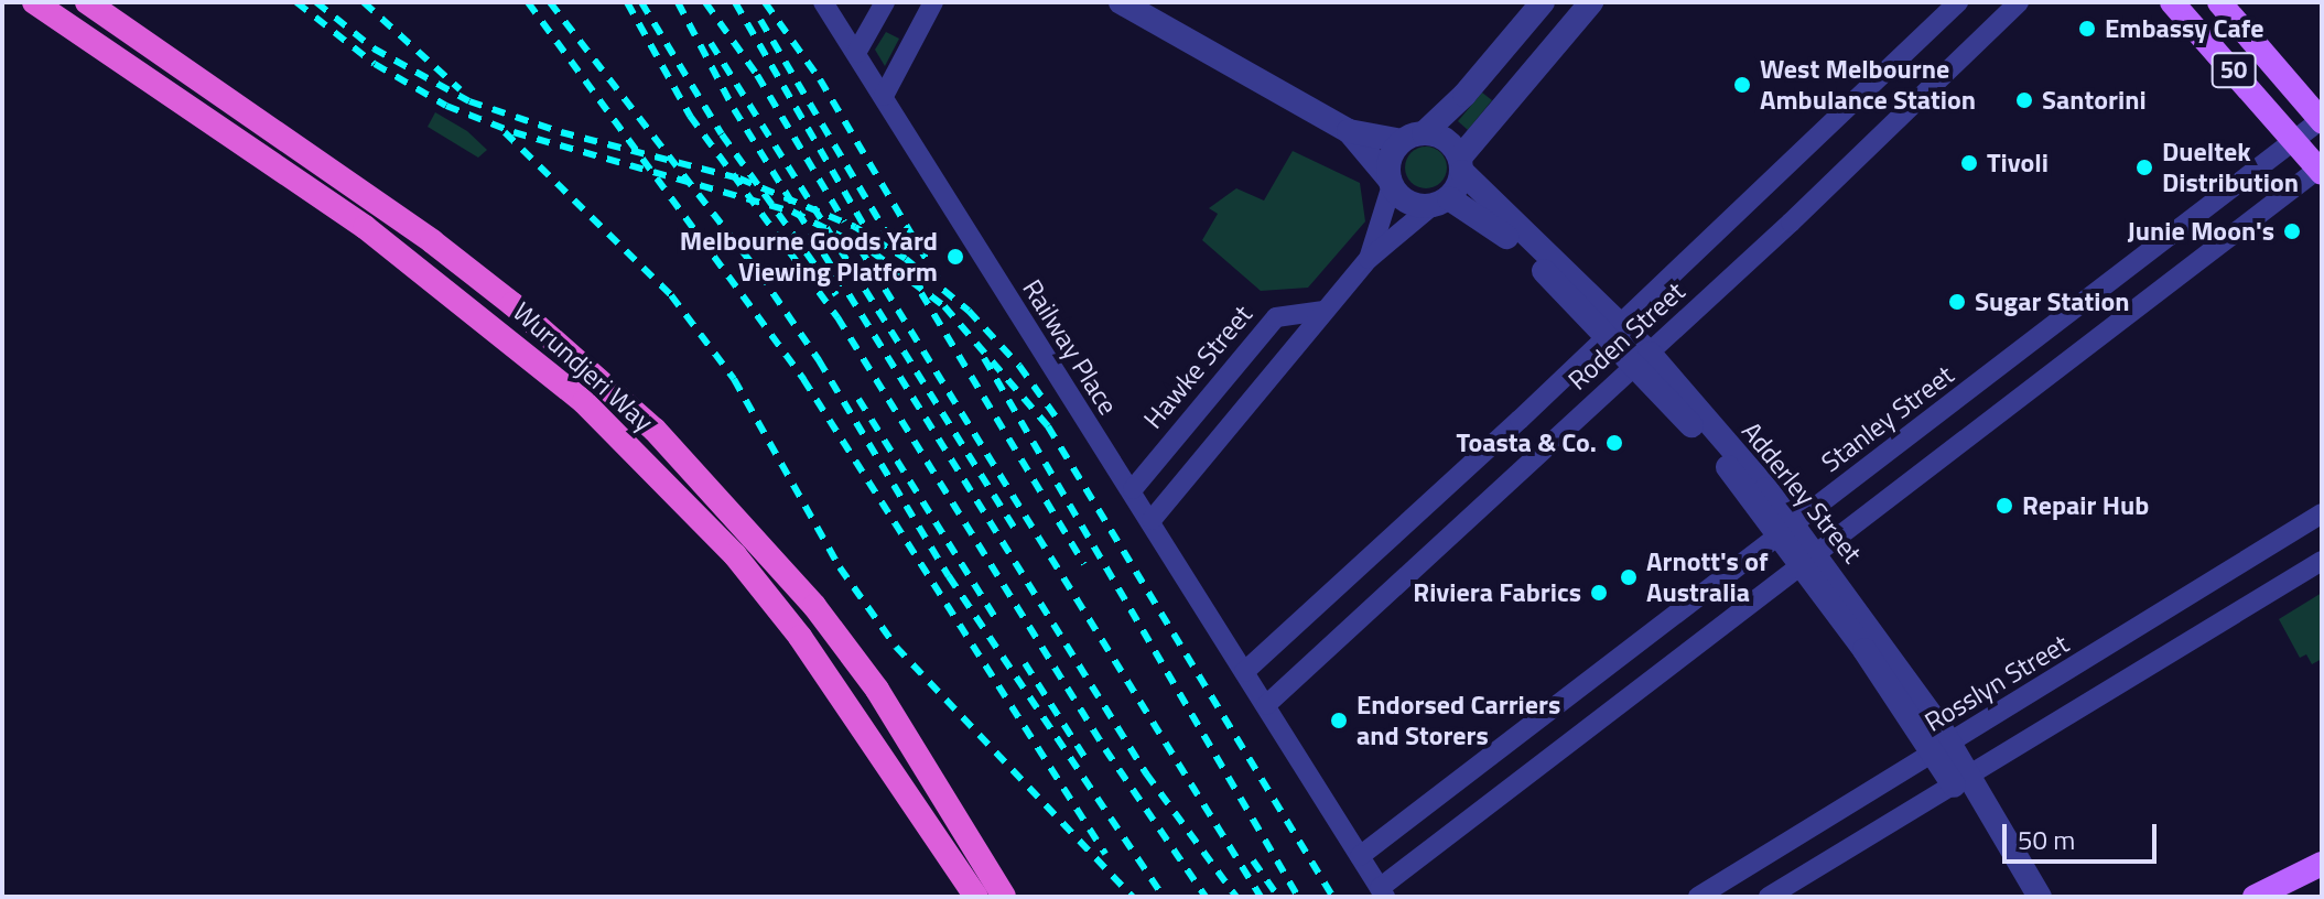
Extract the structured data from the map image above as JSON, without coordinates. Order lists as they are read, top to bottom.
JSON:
{
  "streets": {
    "highway": ["Wurundjeri Way"],
    "main road": ["50"],
    "street": [
      "Roden Street",
      "Railway Place",
      "Hawke Street",
      "Stanley Street",
      "Adderley Street",
      "Rosslyn Street"
    ]
  },
  "crossings": [
    ["50", "Stanley Street"],
    ["Roden Street", "Railway Place"],
    ["Roden Street", "Adderley Street"],
    ["Railway Place", "Hawke Street"],
    ["Railway Place", "Stanley Street"],
    ["Stanley Street", "Adderley Street"],
    ["Adderley Street", "Rosslyn Street"]
  ],
  "places": [
    "Embassy Cafe",
    "West Melbourne Ambulance Station",
    "Santorini",
    "Tivoli",
    "Dueltek Distribution",
    "Junie Moon's",
    "Melbourne Goods Yard Viewing Platform",
    "Sugar Station",
    "Toasta & Co.",
    "Repair Hub",
    "Arnott's of Australia",
    "Riviera Fabrics",
    "Endorsed Carriers and Storers"
  ],
  "scale_bar": "50 m"
}
